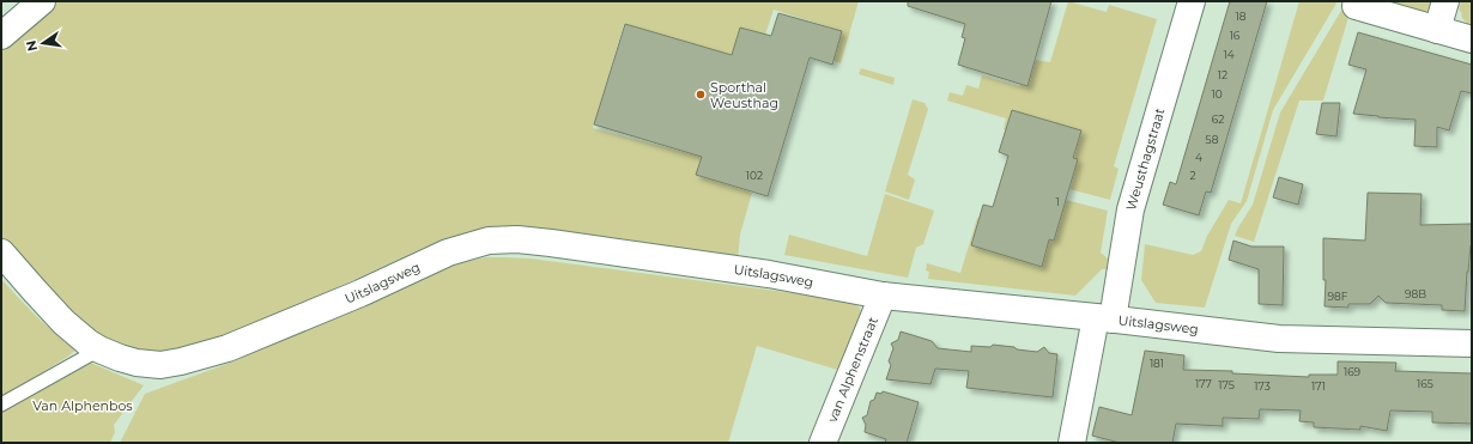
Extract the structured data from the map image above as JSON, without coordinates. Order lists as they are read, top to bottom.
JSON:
{
  "streets": {
    "street": ["Weusthagstraat", "Uitslagsweg", "van Alphenstraat"]
  },
  "crossings": [
    ["Weusthagstraat", "Uitslagsweg"],
    ["Uitslagsweg", "van Alphenstraat"]
  ],
  "parks": ["Van Alphenbos"],
  "places": ["Sporthal Weusthag"],
  "house_numbers": [
    "18",
    "16",
    "14",
    "12",
    "10",
    "62",
    "58",
    "4",
    "102",
    "2",
    "1",
    "98B",
    "98F",
    "181",
    "169",
    "177",
    "165",
    "175",
    "173",
    "171"
  ],
  "north": "left"
}
